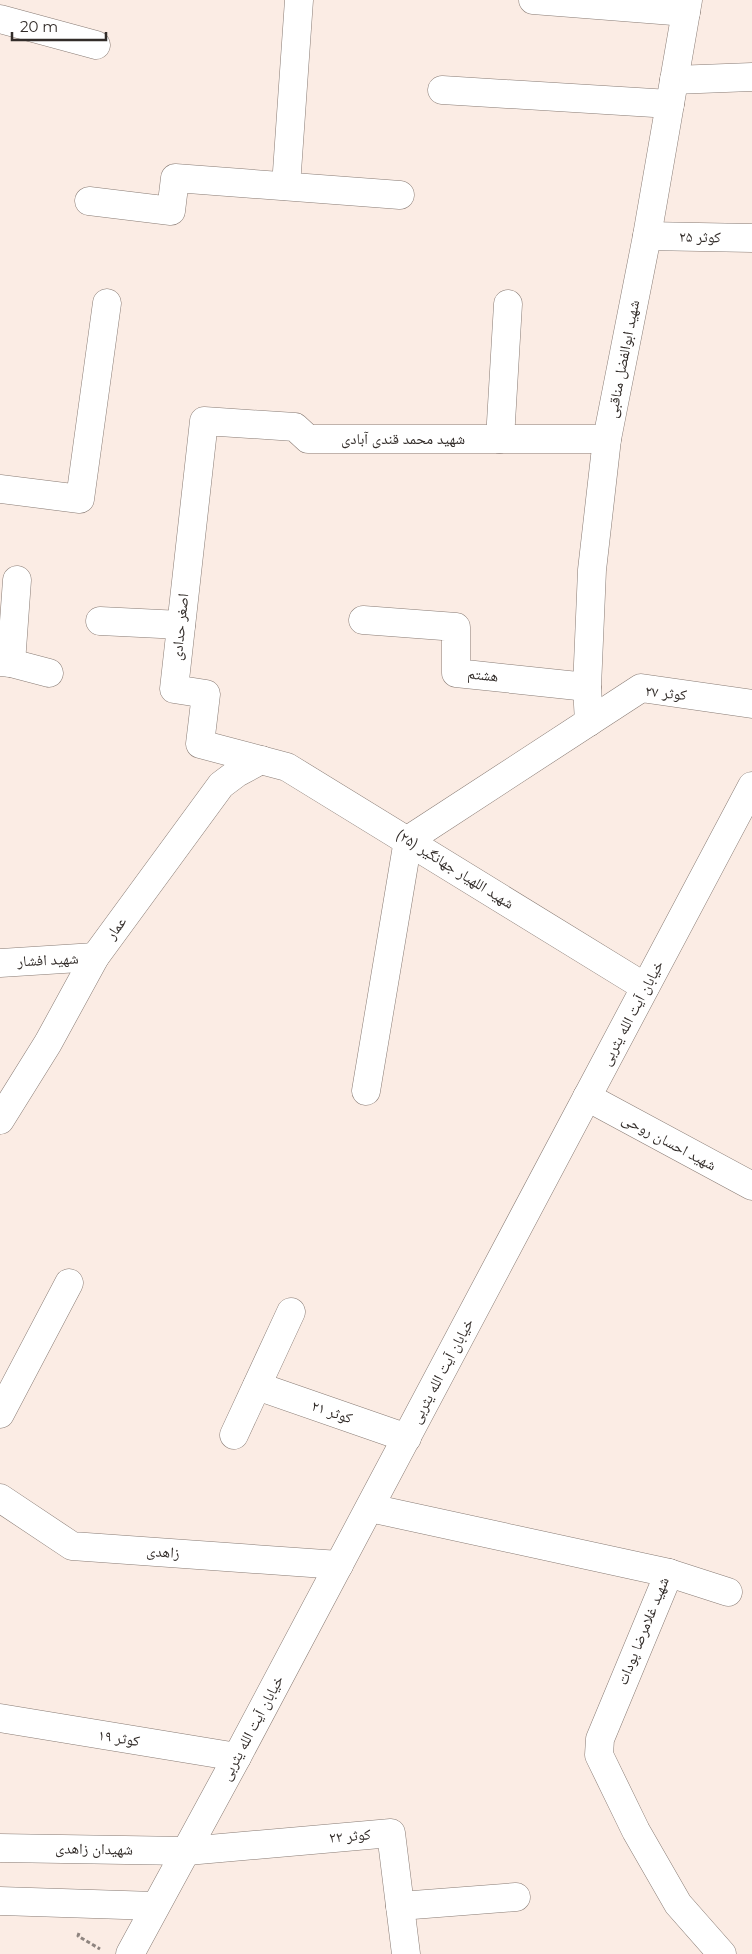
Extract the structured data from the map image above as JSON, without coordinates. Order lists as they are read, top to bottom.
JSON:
{
  "streets": {
    "street": [
      "کوثر ۲۵",
      "شهید ابوالفضل مناقبی",
      "شهید محمد قندی آبادی",
      "اصغر حدادی",
      "هشتم",
      "کوثر ۲۷",
      "شهید اللهیار جهانگیر (۲۵)",
      "عمار",
      "شهید افشار",
      "خیابان آیت الله یثربی",
      "شهید احسان روحی",
      "کوثر ۲۱",
      "زاهدی",
      "شهید غلامرضا پودات",
      "کوثر ۱۹",
      "کوثر ۲۲",
      "شهیدان زاهدی"
    ]
  },
  "crossings": [
    ["کوثر ۲۵", "شهید ابوالفضل مناقبی"],
    ["شهید ابوالفضل مناقبی", "شهید محمد قندی آبادی"],
    ["شهید ابوالفضل مناقبی", "هشتم"],
    ["شهید ابوالفضل مناقبی", "کوثر ۲۷"],
    ["شهید محمد قندی آبادی", "اصغر حدادی"],
    ["اصغر حدادی", "شهید اللهیار جهانگیر (۲۵)"],
    ["اصغر حدادی", "عمار"],
    ["کوثر ۲۷", "شهید اللهیار جهانگیر (۲۵)"],
    ["شهید اللهیار جهانگیر (۲۵)", "عمار"],
    ["شهید اللهیار جهانگیر (۲۵)", "خیابان آیت الله یثربی"],
    ["عمار", "شهید افشار"],
    ["خیابان آیت الله یثربی", "شهید احسان روحی"],
    ["خیابان آیت الله یثربی", "کوثر ۲۱"],
    ["خیابان آیت الله یثربی", "زاهدی"],
    ["خیابان آیت الله یثربی", "شهید غلامرضا پودات"],
    ["خیابان آیت الله یثربی", "کوثر ۱۹"],
    ["خیابان آیت الله یثربی", "کوثر ۲۲"],
    ["خیابان آیت الله یثربی", "شهیدان زاهدی"],
    ["کوثر ۲۲", "شهیدان زاهدی"]
  ],
  "scale_bar": "20 m"
}
